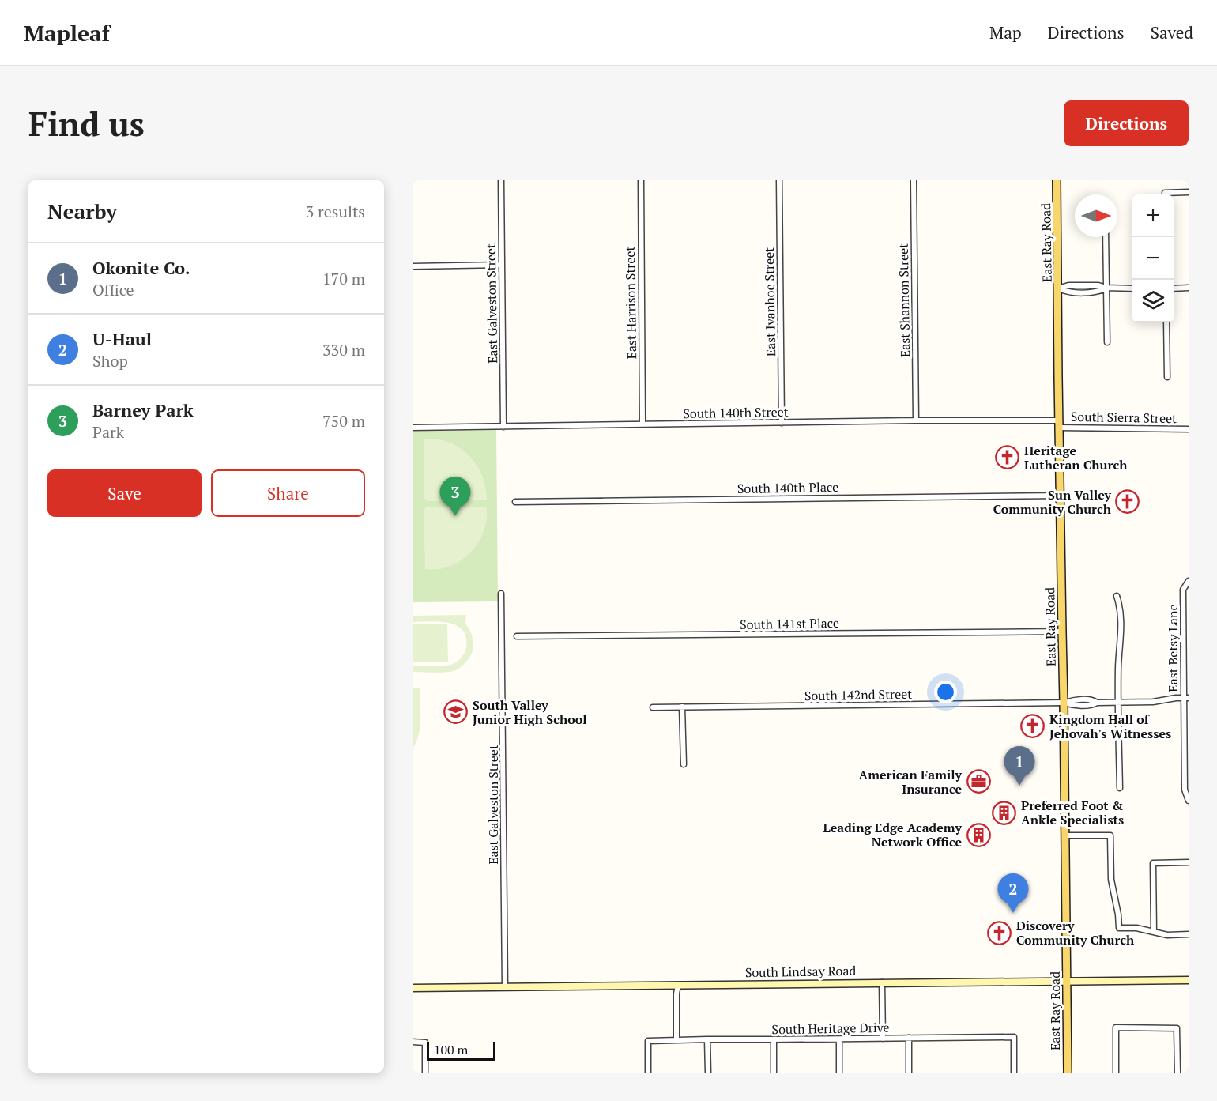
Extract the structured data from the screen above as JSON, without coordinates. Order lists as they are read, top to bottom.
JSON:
{
  "streets": {
    "main road": ["East Ray Road", "South Lindsay Road"],
    "street": [
      "East Shannon Street",
      "East Ivanhoe Street",
      "East Harrison Street",
      "East Galveston Street",
      "South 140th Street",
      "South Sierra Street",
      "South 140th Place",
      "South 141st Place",
      "East Betsy Lane",
      "South 142nd Street",
      "South Heritage Drive"
    ]
  },
  "crossings": [
    ["East Ray Road", "South 140th Street"],
    ["East Ray Road", "South Sierra Street"],
    ["East Ray Road", "South 140th Place"],
    ["East Ray Road", "South 141st Place"],
    ["East Ray Road", "South 142nd Street"],
    ["East Ray Road", "South Lindsay Road"],
    ["East Shannon Street", "South 140th Street"],
    ["East Ivanhoe Street", "South 140th Street"],
    ["East Harrison Street", "South 140th Street"],
    ["East Galveston Street", "South 140th Street"],
    ["East Galveston Street", "South Lindsay Road"],
    ["South 140th Street", "South Sierra Street"],
    ["East Betsy Lane", "South 142nd Street"]
  ],
  "places": {
    "church": [
      "Heritage Lutheran Church",
      "Sun Valley Community Church",
      "Kingdom Hall of Jehovah's Witnesses",
      "Discovery Community Church"
    ],
    "school or university": ["South Valley Junior High School"],
    "office": ["American Family Insurance"],
    "building": ["Preferred Foot & Ankle Specialists", "Leading Edge Academy Network Office"]
  },
  "scale_bar": "100 m",
  "north": "right",
  "page": {
    "header": "Mapleaf",
    "nav": ["Map", "Directions", "Saved"],
    "buttons": [
      "Directions",
      ["Save", "Share"]
    ],
    "title": "Find us",
    "heading": ["Nearby", "3 results"],
    "map_buttons": ["+", "−"],
    "list": [
      {
        "mark": "1",
        "name": "Okonite Co.",
        "note": "Office",
        "value": "170 m"
      },
      {
        "mark": "2",
        "name": "U-Haul",
        "note": "Shop",
        "value": "330 m"
      },
      {
        "mark": "3",
        "name": "Barney Park",
        "note": "Park",
        "value": "750 m"
      }
    ],
    "pins": ["3", "1", "2"],
    "scale": "100 m"
  }
}
